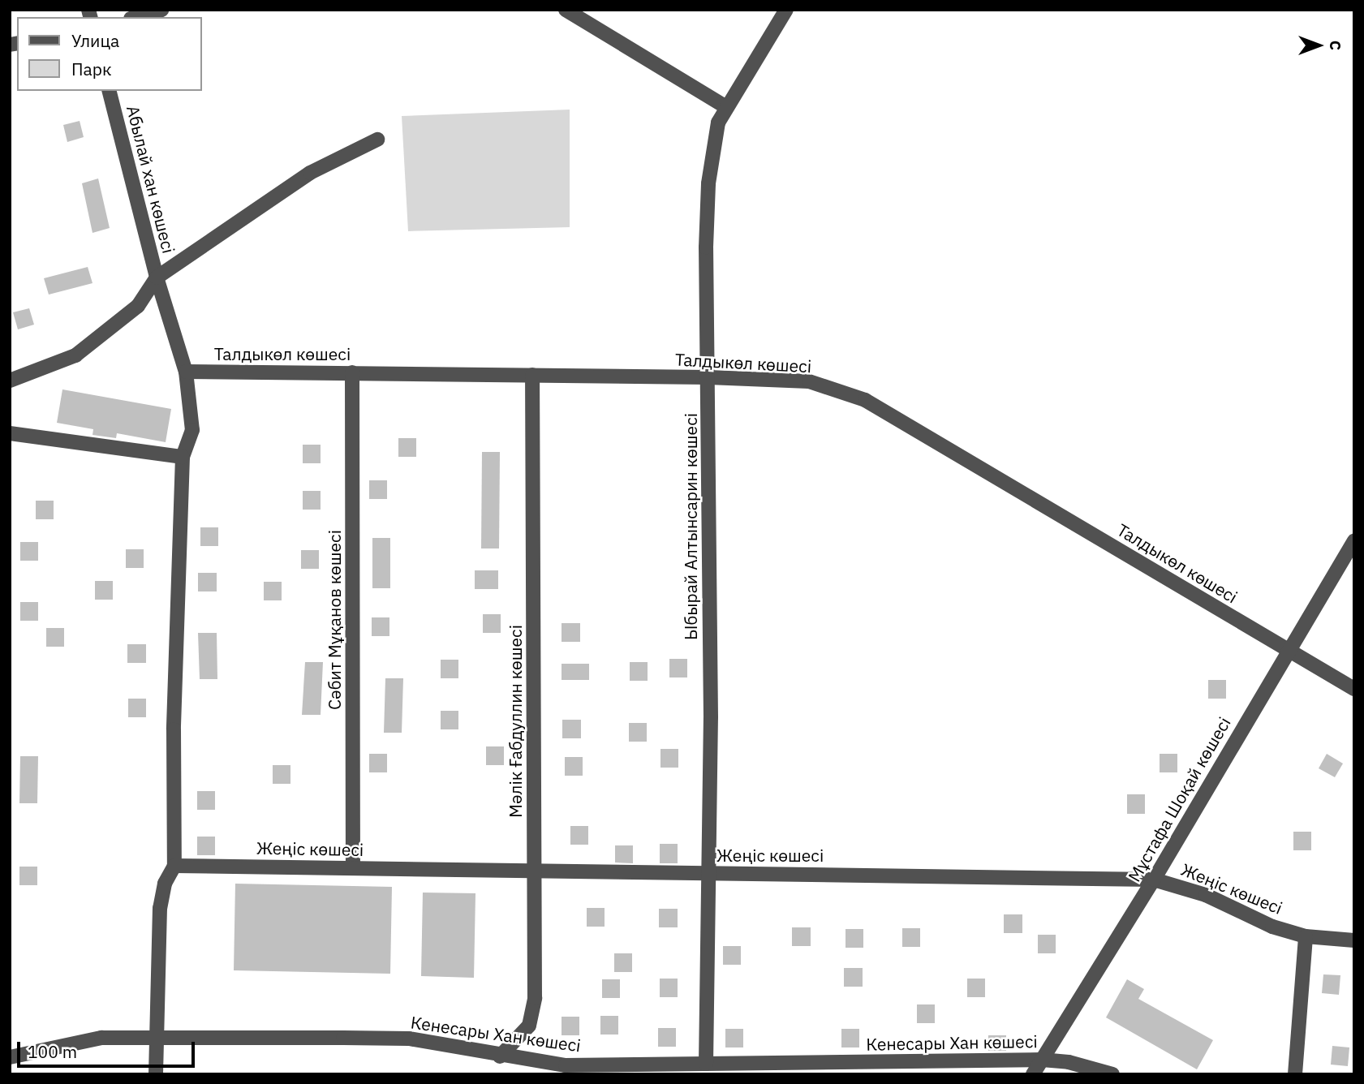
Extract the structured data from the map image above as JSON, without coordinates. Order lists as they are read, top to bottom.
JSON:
{
  "streets": {
    "street": [
      "Абылай хан көшесі",
      "Талдыкөл көшесі",
      "Ыбырай Алтынсарин көшесі",
      "Сәбит Мұқанов көшесі",
      "Мәлік Ғабдуллин көшесі",
      "Мұстафа Шоқай көшесі",
      "Жеңіс көшесі",
      "Кенесары Хан көшесі"
    ]
  },
  "crossings": [
    ["Абылай хан көшесі", "Талдыкөл көшесі"],
    ["Абылай хан көшесі", "Жеңіс көшесі"],
    ["Талдыкөл көшесі", "Ыбырай Алтынсарин көшесі"],
    ["Талдыкөл көшесі", "Сәбит Мұқанов көшесі"],
    ["Талдыкөл көшесі", "Мәлік Ғабдуллин көшесі"],
    ["Талдыкөл көшесі", "Мұстафа Шоқай көшесі"],
    ["Ыбырай Алтынсарин көшесі", "Жеңіс көшесі"],
    ["Ыбырай Алтынсарин көшесі", "Кенесары Хан көшесі"],
    ["Сәбит Мұқанов көшесі", "Жеңіс көшесі"],
    ["Мәлік Ғабдуллин көшесі", "Жеңіс көшесі"],
    ["Мәлік Ғабдуллин көшесі", "Кенесары Хан көшесі"],
    ["Мұстафа Шоқай көшесі", "Жеңіс көшесі"],
    ["Мұстафа Шоқай көшесі", "Кенесары Хан көшесі"]
  ],
  "legend": ["Улица", "Парк"],
  "scale_bar": "100 m",
  "north": "right"
}
